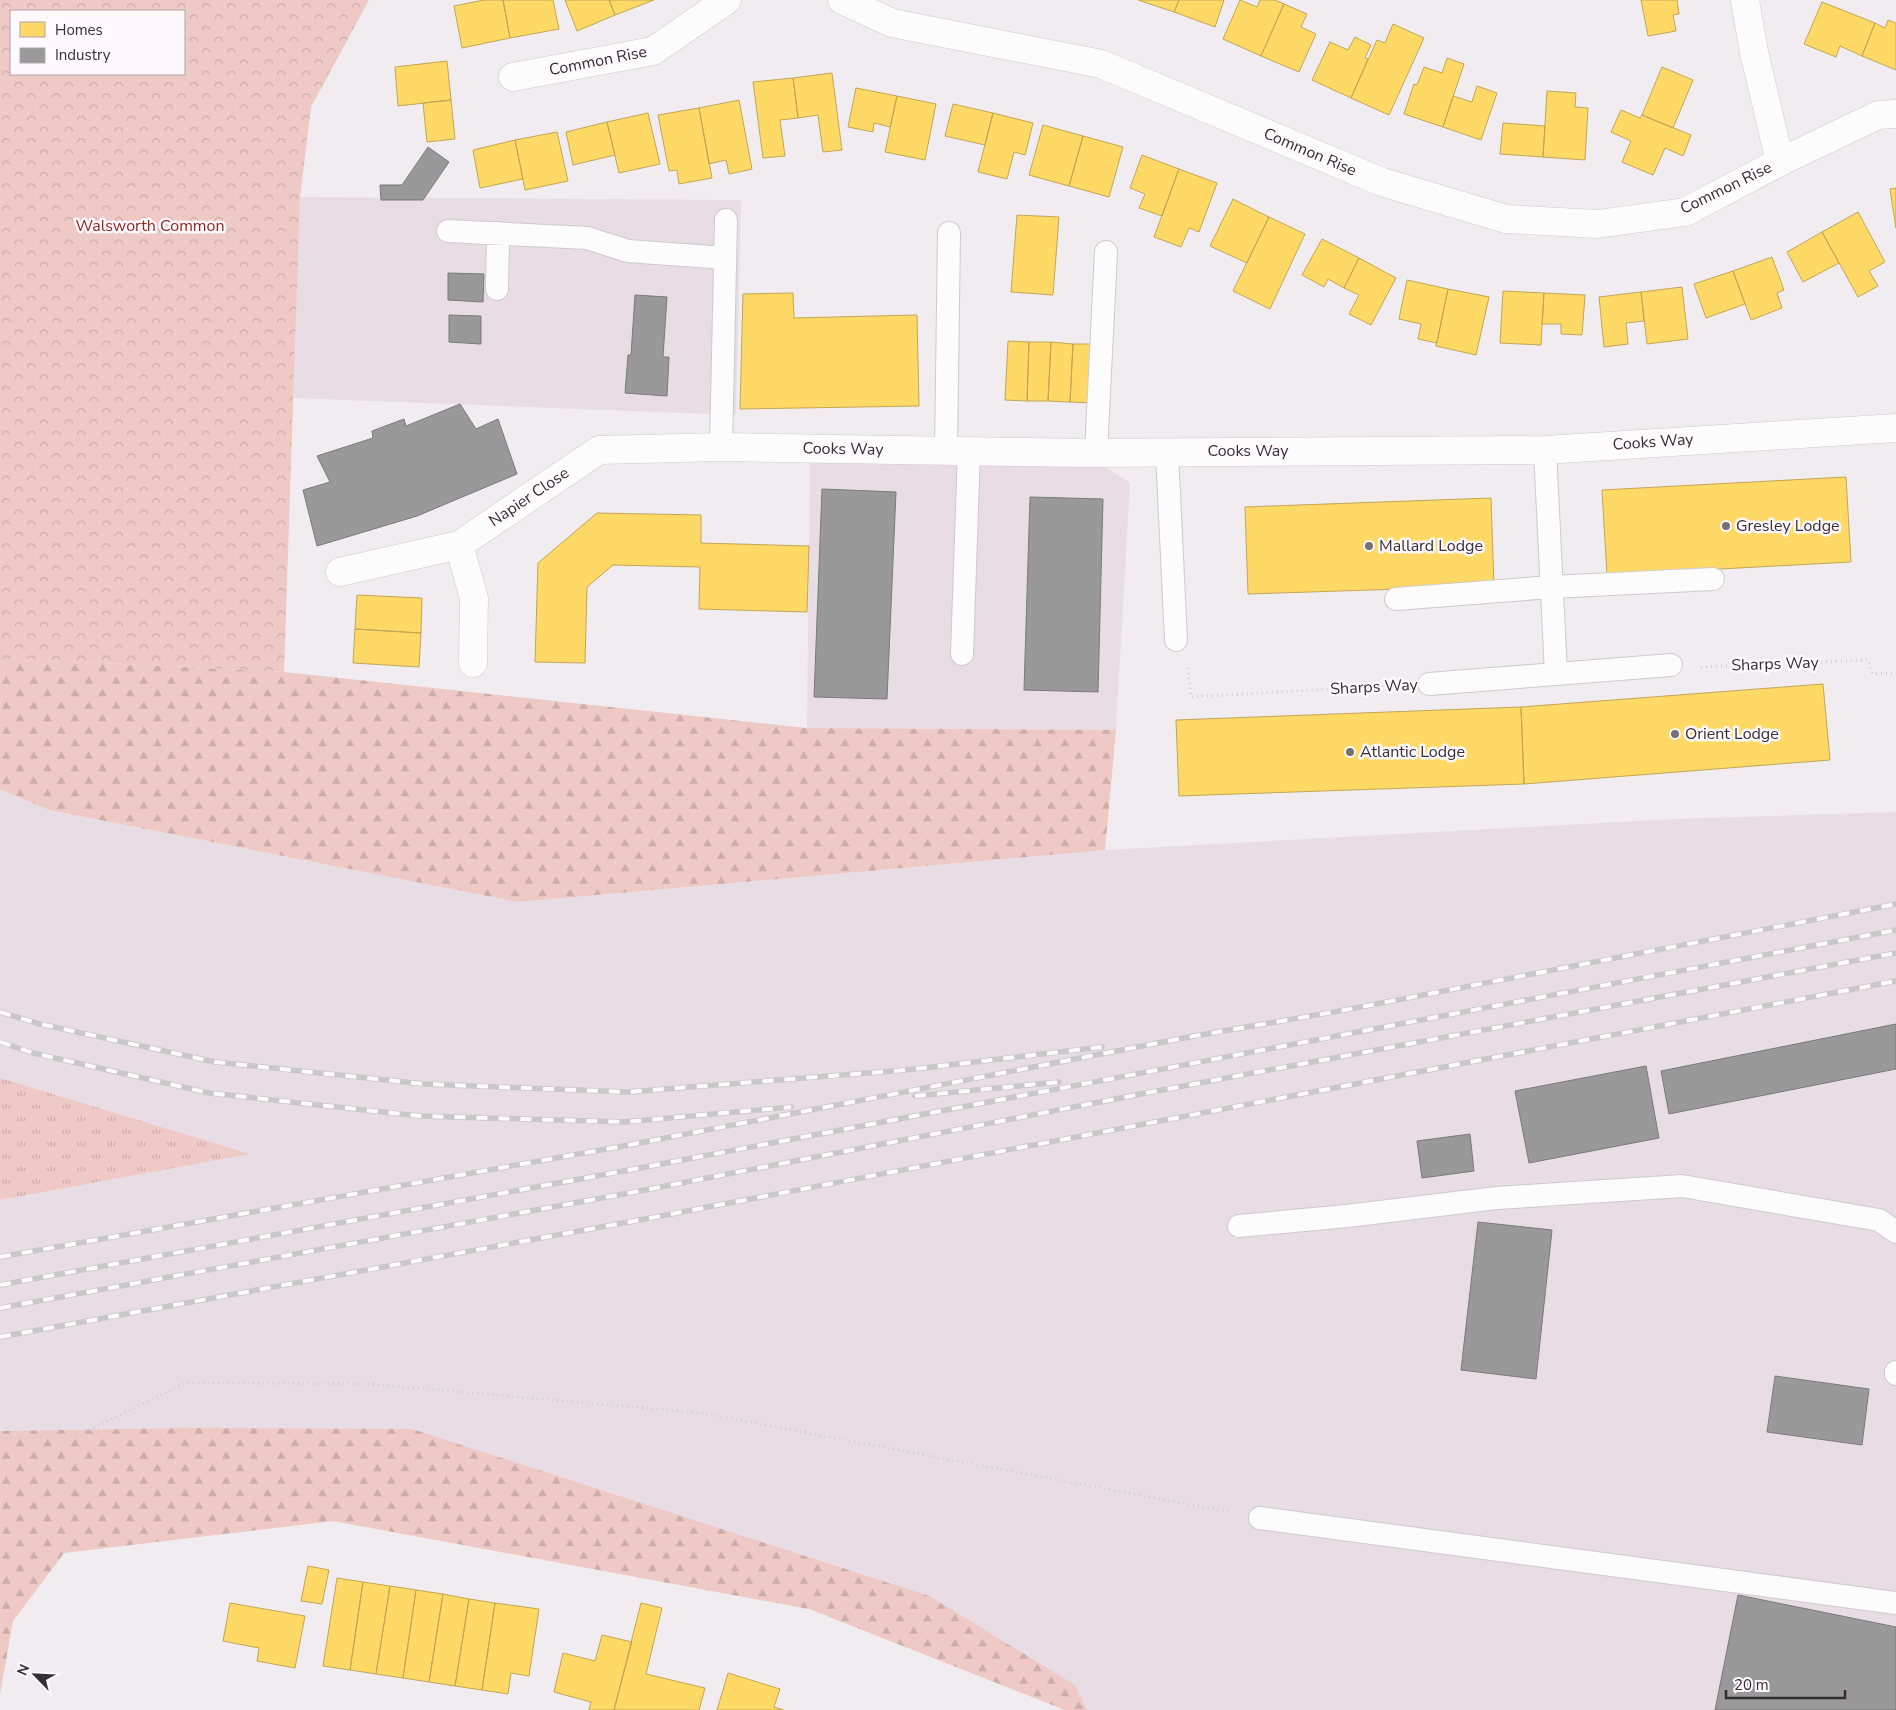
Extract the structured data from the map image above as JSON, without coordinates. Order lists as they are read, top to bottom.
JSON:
{
  "streets": {
    "street": ["Common Rise", "Cooks Way", "Napier Close"],
    "lane": ["Sharps Way"]
  },
  "crossings": [
    ["Cooks Way", "Napier Close"]
  ],
  "parks": ["Walsworth Common"],
  "places": [
    "Gresley Lodge",
    "Mallard Lodge",
    "Orient Lodge",
    "Atlantic Lodge"
  ],
  "legend": ["Homes", "Industry"],
  "scale_bar": "20 m",
  "north": "top left"
}
